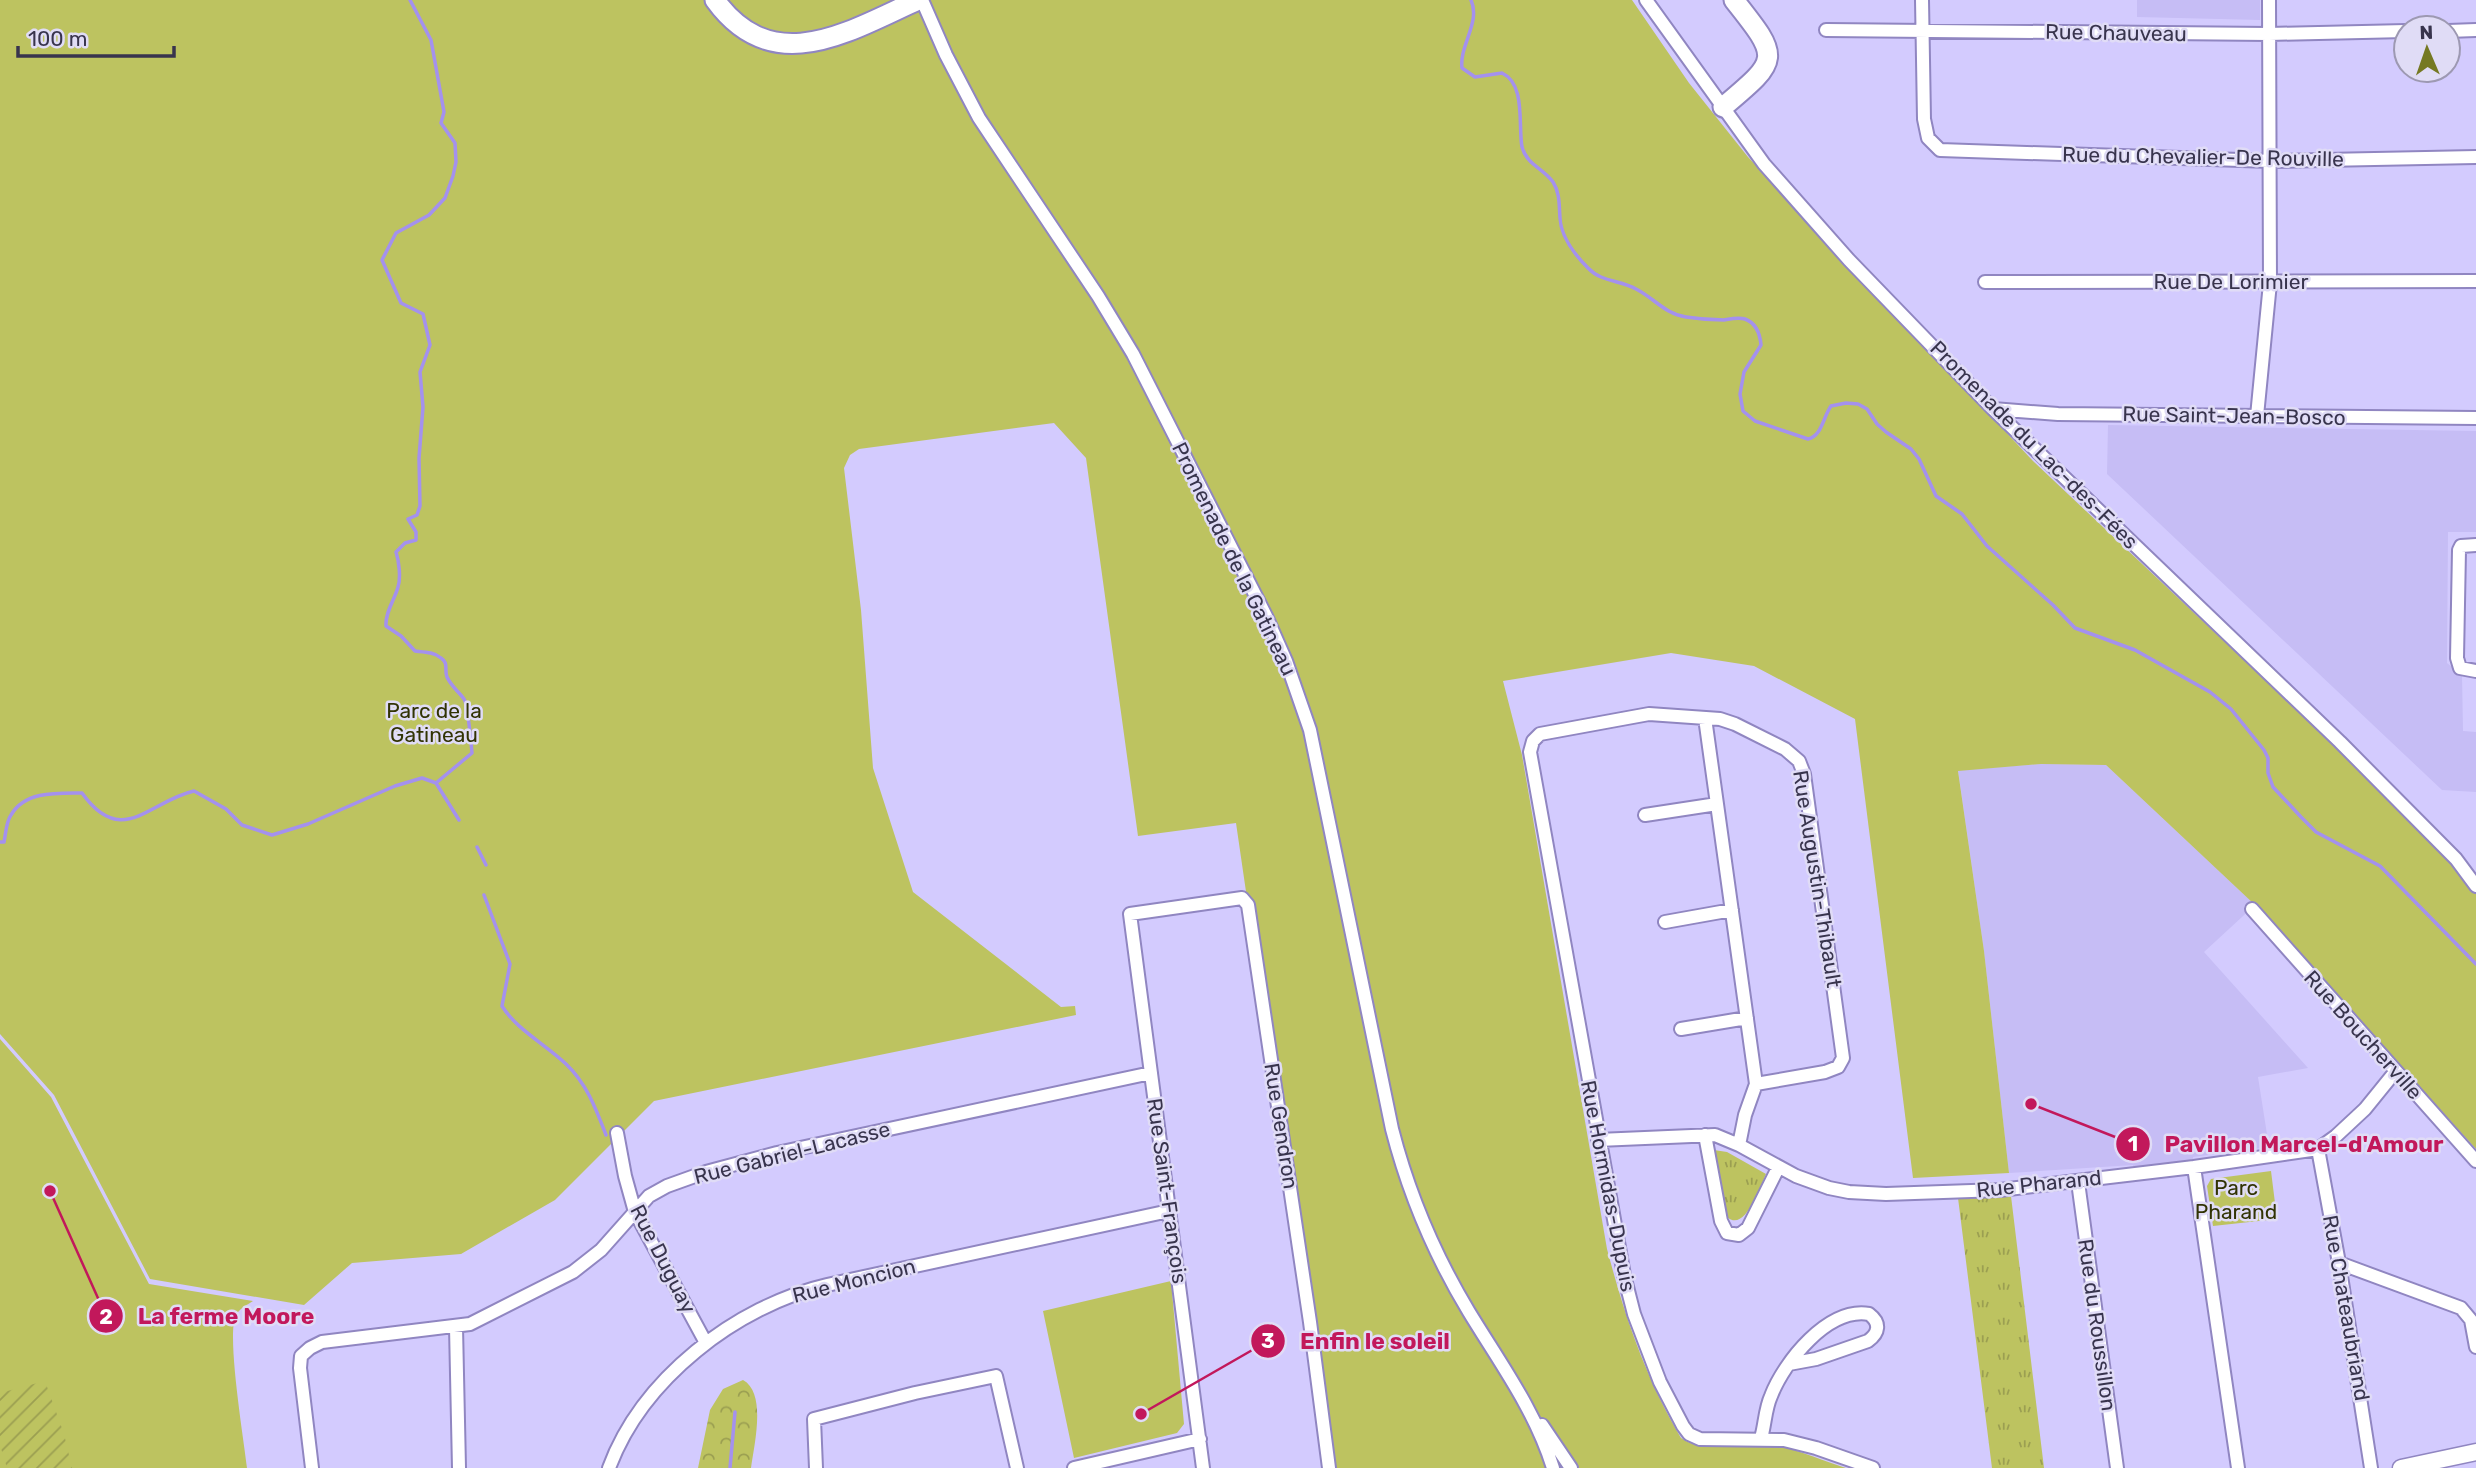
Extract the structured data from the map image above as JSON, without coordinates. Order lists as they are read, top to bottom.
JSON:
{
  "streets": {
    "street": [
      "Rue Chauveau",
      "Rue du Chevalier-De Rouville",
      "Rue De Lorimier",
      "Rue Saint-Jean-Bosco",
      "Promenade du Lac-des-Fées",
      "Promenade de la Gatineau",
      "Rue Augustin-Thibault",
      "Rue Boucherville",
      "Rue Gendron",
      "Rue Gabriel-Lacasse",
      "Rue Pharand",
      "Rue Hormidas-Dupuis",
      "Rue Saint-François",
      "Rue Duguay",
      "Rue Moncion",
      "Rue Chateaubriand",
      "Rue du Roussillon"
    ]
  },
  "crossings": [
    ["Rue Chauveau", "Rue du Chevalier-De Rouville"],
    ["Rue Saint-Jean-Bosco", "Promenade du Lac-des-Fées"],
    ["Rue Augustin-Thibault", "Rue Hormidas-Dupuis"],
    ["Rue Gendron", "Rue Saint-François"],
    ["Rue Gabriel-Lacasse", "Rue Saint-François"],
    ["Rue Gabriel-Lacasse", "Rue Duguay"],
    ["Rue Pharand", "Rue Hormidas-Dupuis"],
    ["Rue Pharand", "Rue Chateaubriand"],
    ["Rue Pharand", "Rue du Roussillon"],
    ["Rue Saint-François", "Rue Moncion"],
    ["Rue Duguay", "Rue Moncion"]
  ],
  "parks": ["Parc de la Gatineau", "Parc Pharand"],
  "places": ["Pavillon Marcel-d'Amour", "La ferme Moore", "Enfin le soleil"],
  "scale_bar": "100 m",
  "north": "top"
}
